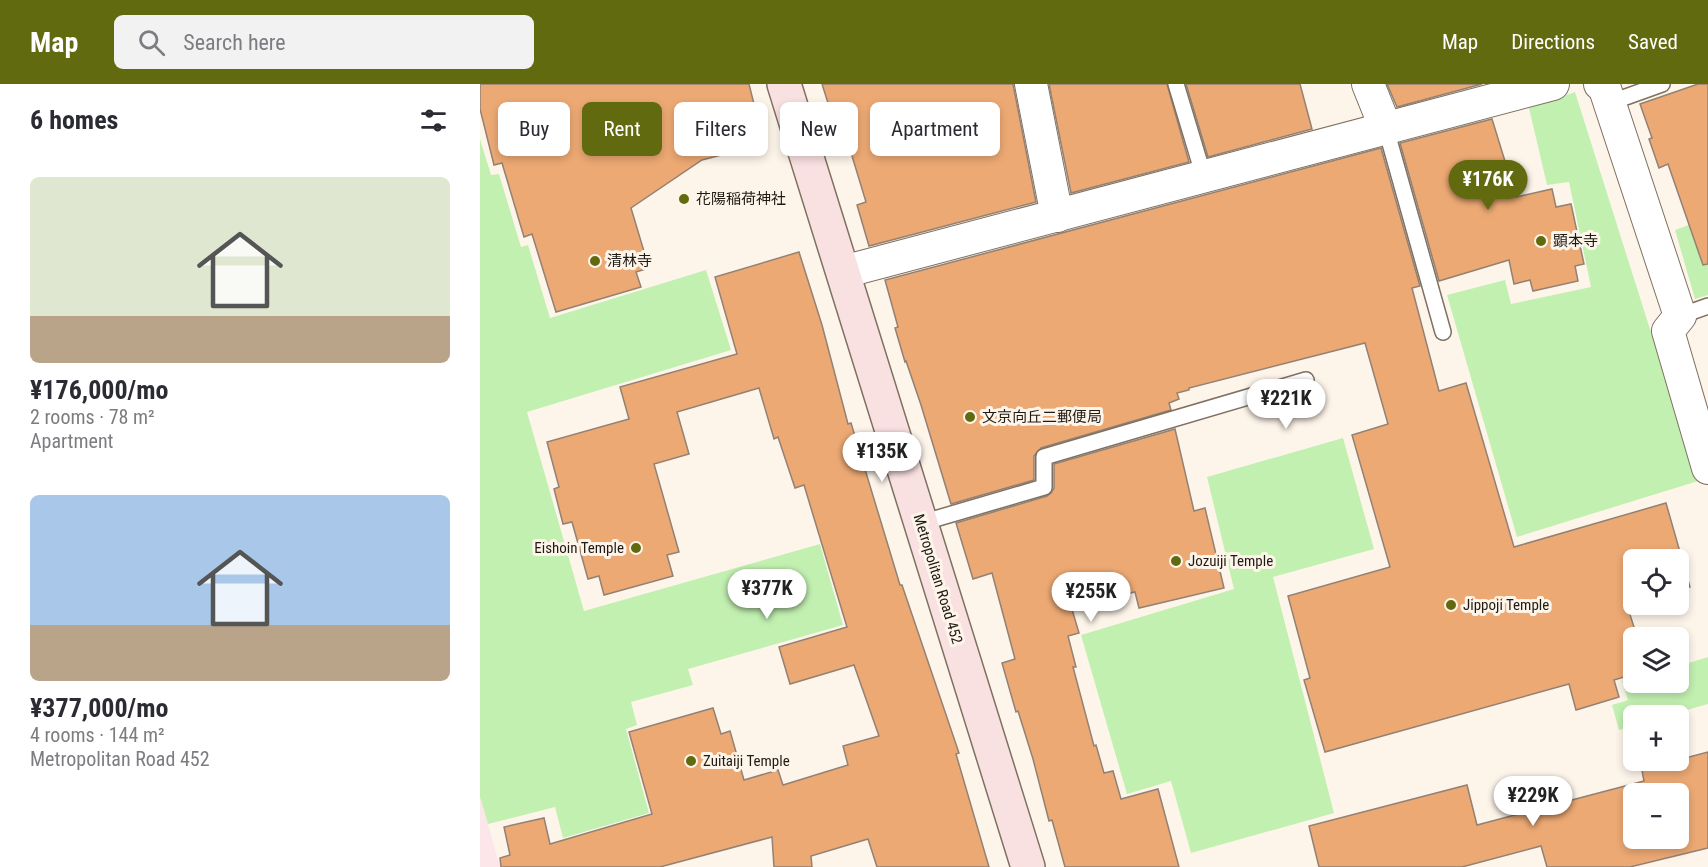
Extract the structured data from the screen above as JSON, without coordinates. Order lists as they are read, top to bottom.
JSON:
{
  "streets": {
    "main road": ["Metropolitan Road 452"]
  },
  "places": [
    "花陽稲荷神社",
    "顕本寺",
    "清林寺",
    "文京向丘二郵便局",
    "Eishoin Temple",
    "Jozuiji Temple",
    "Jippoji Temple",
    "Zuitaiji Temple"
  ],
  "page": {
    "header": "Map",
    "search": "Search here",
    "nav": ["Map", "Directions", "Saved"],
    "heading": "6 homes",
    "chip": [
      "Buy",
      "Rent",
      "Filters",
      "New",
      "Apartment"
    ],
    "list": [
      {
        "name": "¥176,000/mo",
        "note": "2 rooms · 78 m² · Apartment"
      },
      {
        "name": "¥377,000/mo",
        "note": "4 rooms · 144 m² · Metropolitan Road 452"
      }
    ],
    "price": [
      "¥176K",
      "¥221K",
      "¥135K",
      "¥377K",
      "¥255K",
      "¥229K"
    ],
    "map_buttons": ["+", "−"]
  }
}
